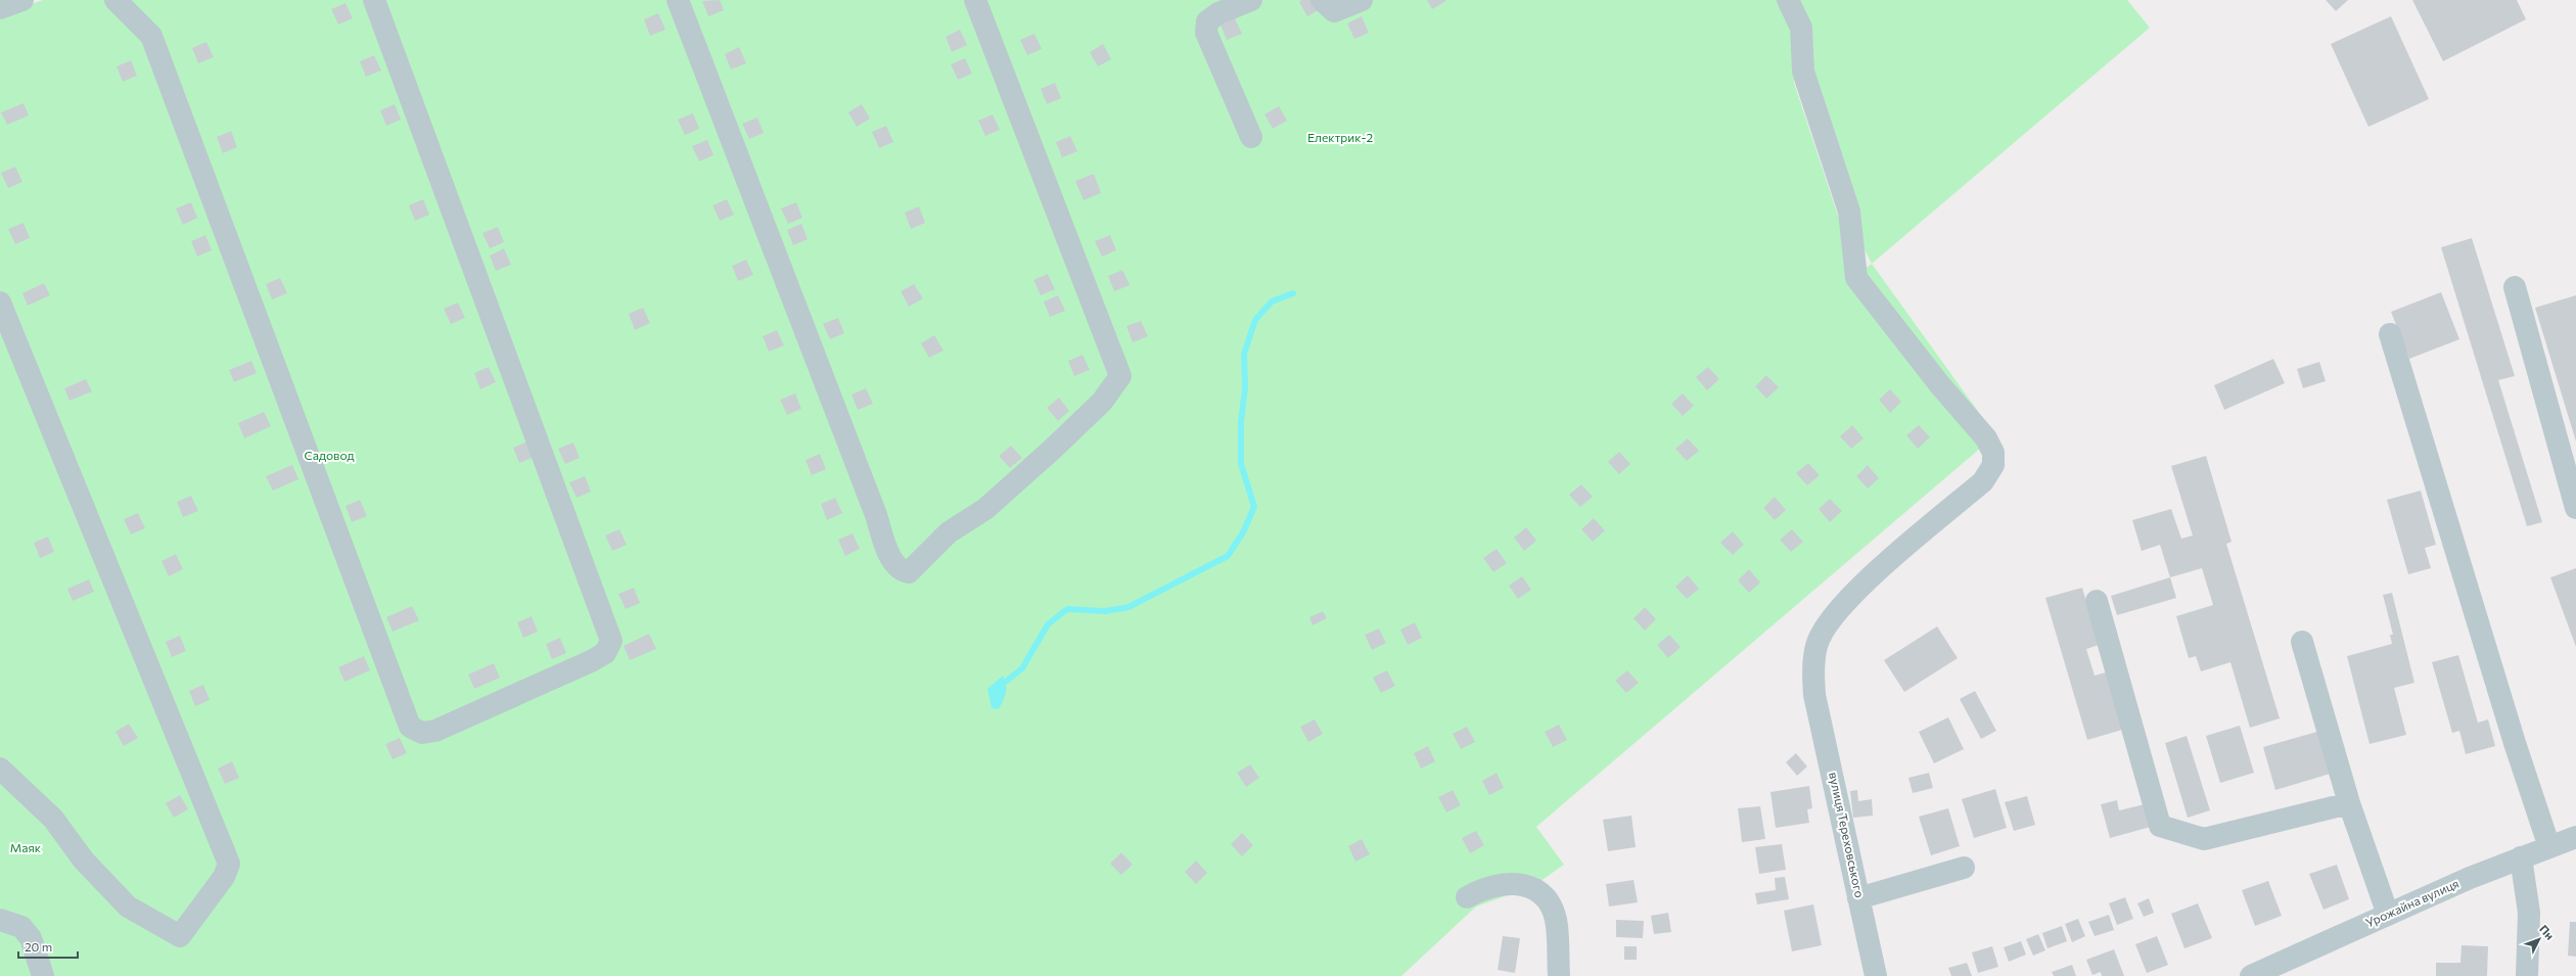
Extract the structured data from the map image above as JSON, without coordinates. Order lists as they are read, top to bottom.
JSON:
{
  "streets": {
    "street": ["вулиця Тереховського", "Урожайна вулиця"]
  },
  "parks": ["Електрик-2", "Садовод", "Маяк"],
  "scale_bar": "20 m",
  "north": "top right"
}
